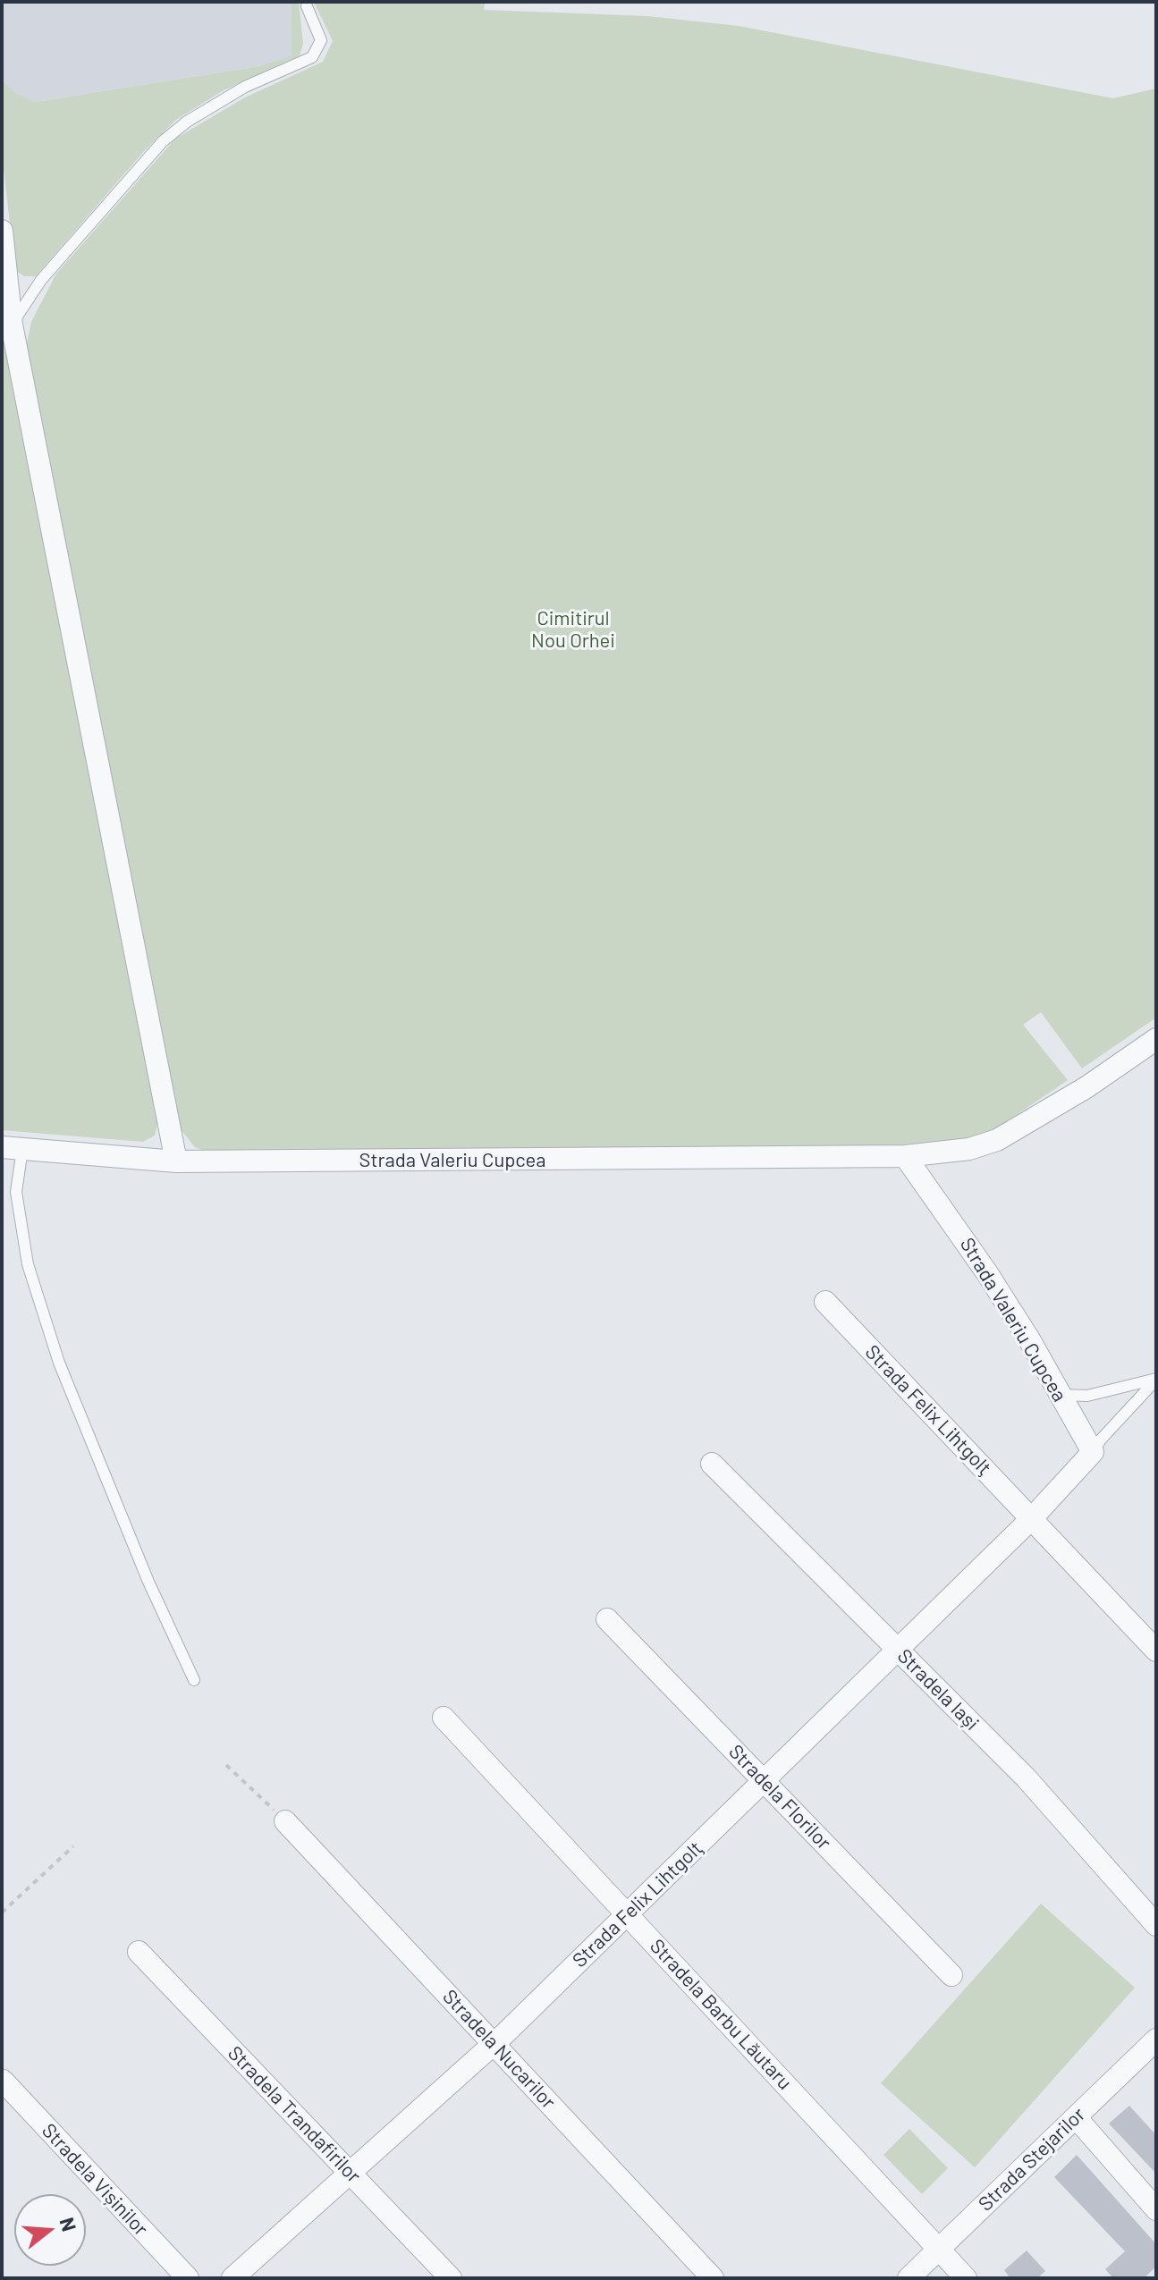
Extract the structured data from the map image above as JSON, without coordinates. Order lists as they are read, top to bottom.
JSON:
{
  "streets": {
    "street": [
      "Strada Valeriu Cupcea",
      "Strada Felix Lihtgolţ",
      "Stradela Iași",
      "Stradela Florilor",
      "Stradela Barbu Lăutaru",
      "Stradela Nucarilor",
      "Stradela Trandafirilor",
      "Strada Stejarilor",
      "Stradela Vișinilor"
    ]
  },
  "crossings": [
    ["Strada Valeriu Cupcea", "Strada Felix Lihtgolţ"],
    ["Strada Felix Lihtgolţ", "Stradela Iași"],
    ["Strada Felix Lihtgolţ", "Stradela Florilor"],
    ["Strada Felix Lihtgolţ", "Stradela Barbu Lăutaru"],
    ["Strada Felix Lihtgolţ", "Stradela Nucarilor"],
    ["Strada Felix Lihtgolţ", "Stradela Trandafirilor"],
    ["Stradela Barbu Lăutaru", "Strada Stejarilor"]
  ],
  "parks": ["Cimitirul Nou Orhei"],
  "north": "right"
}
